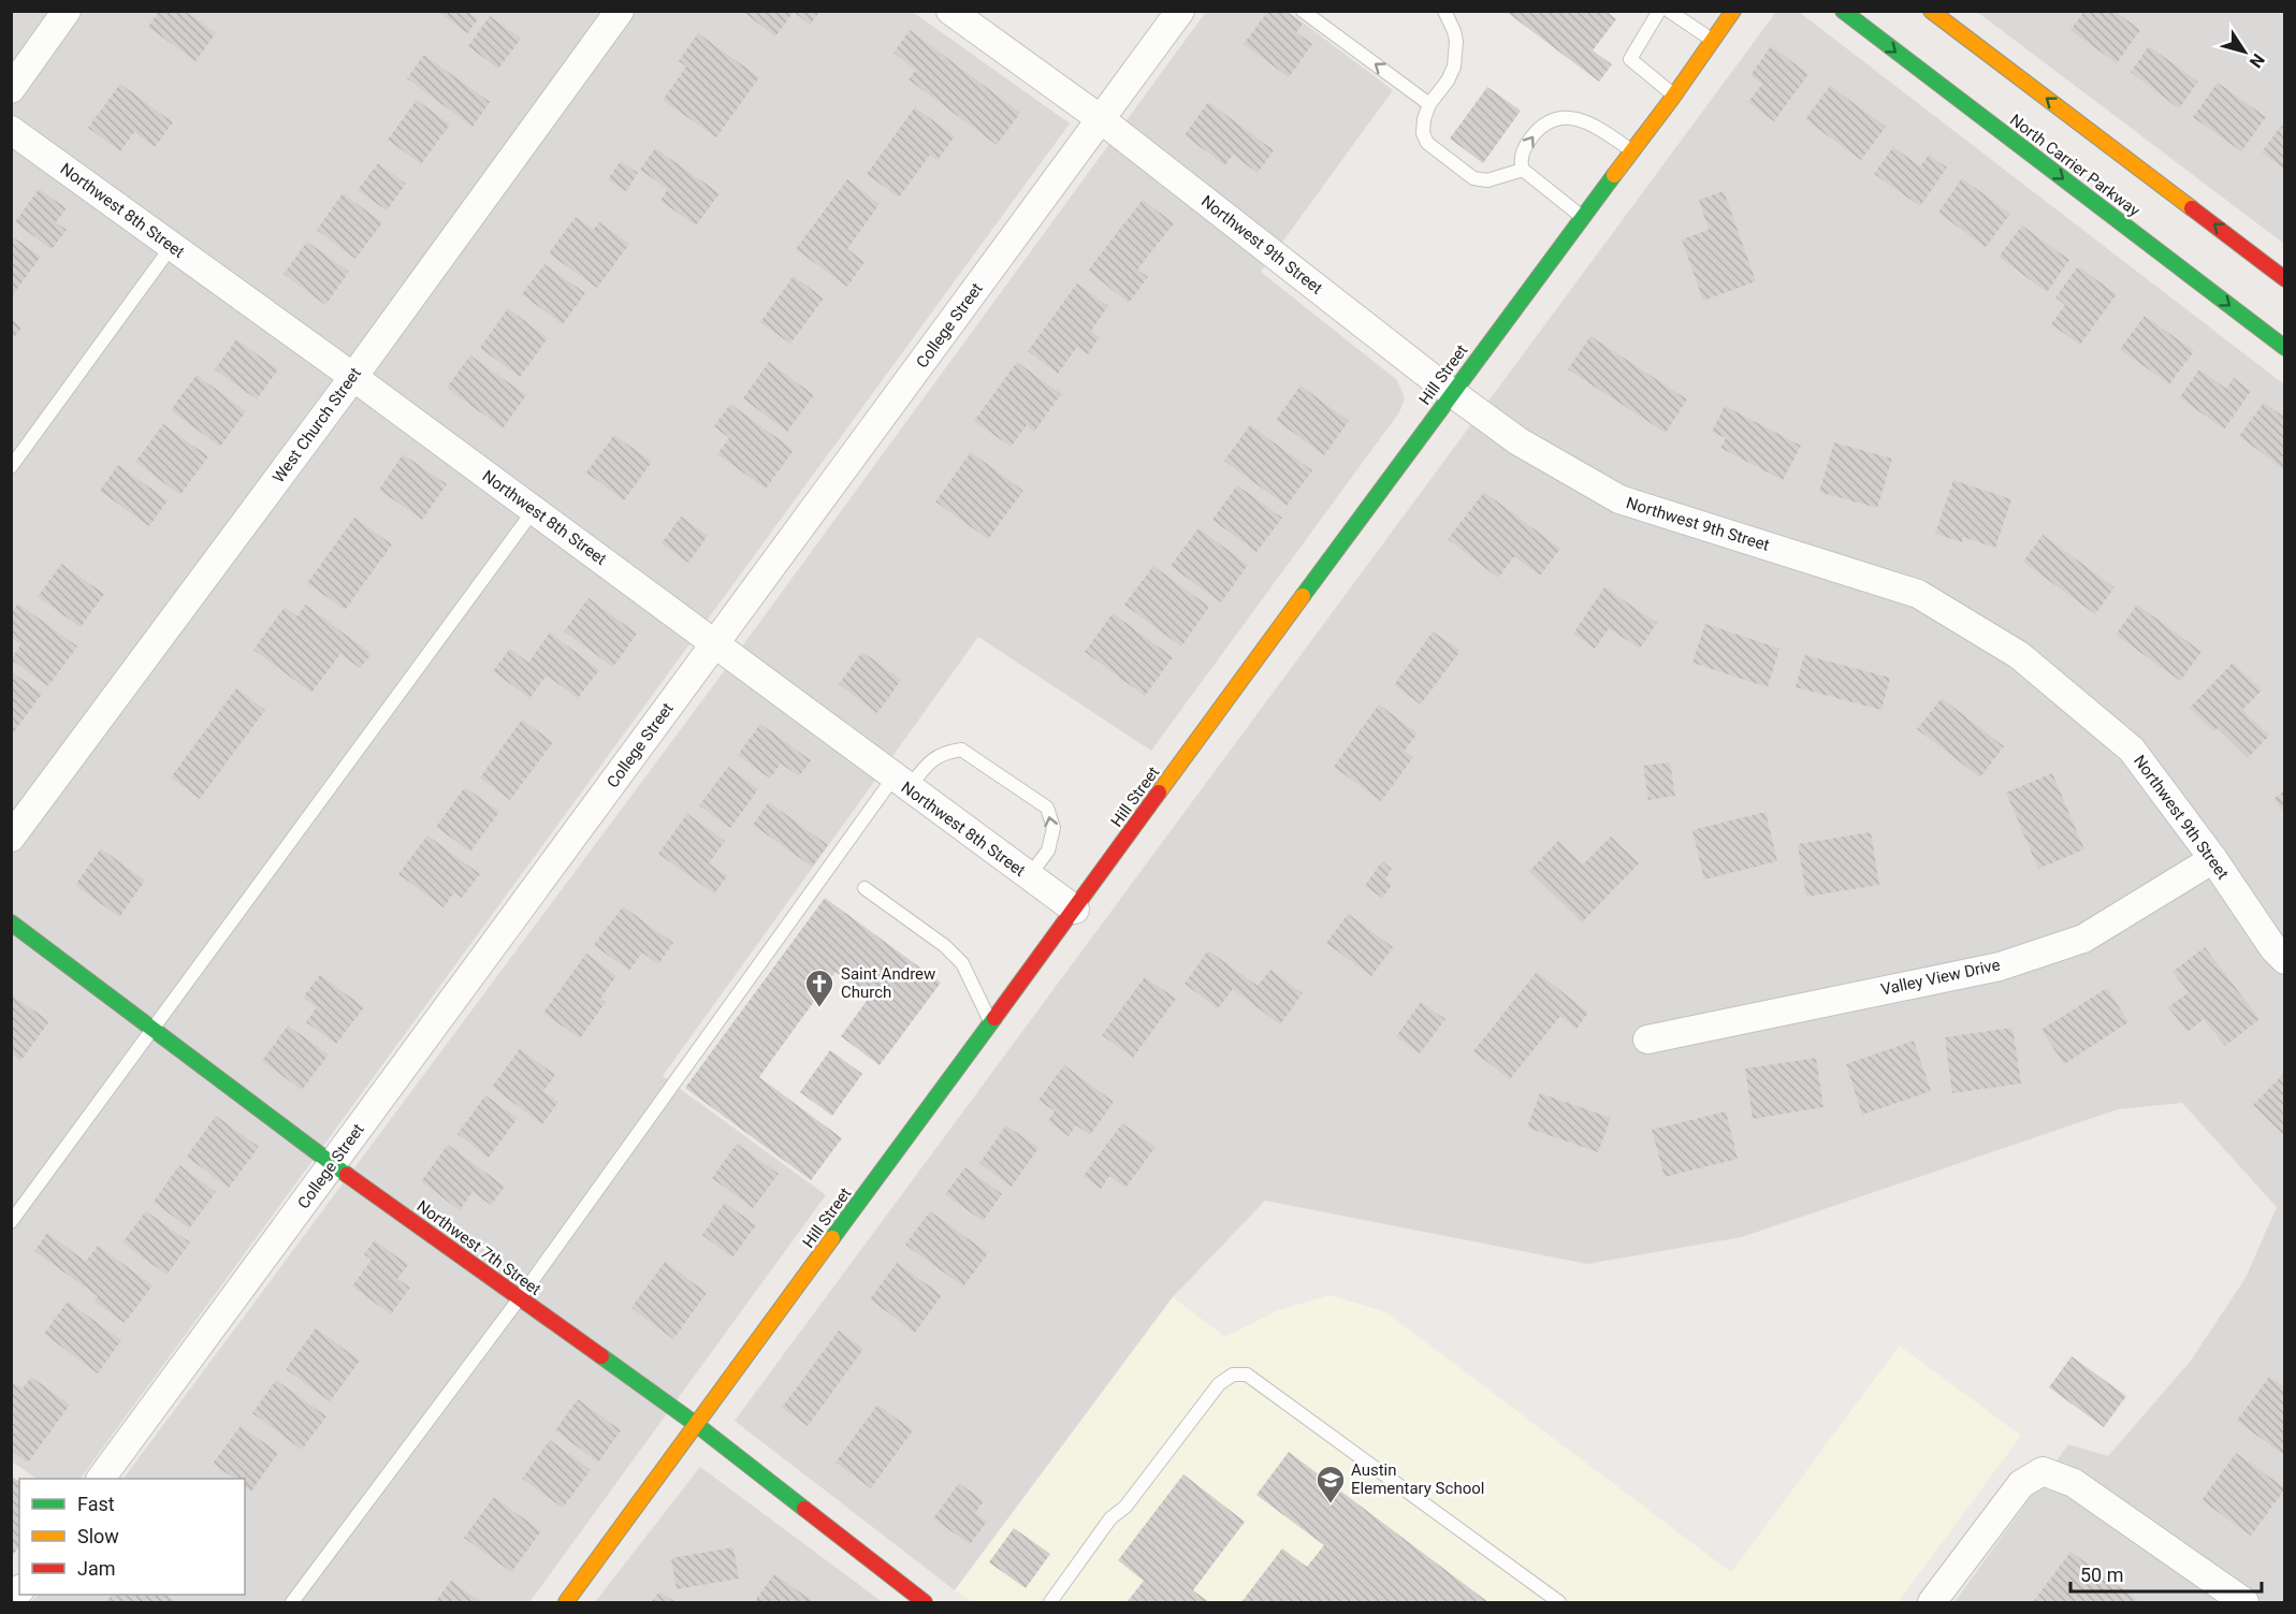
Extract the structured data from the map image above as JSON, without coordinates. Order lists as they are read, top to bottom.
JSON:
{
  "streets": {
    "street": [
      "North Carrier Parkway",
      "Northwest 8th Street",
      "Northwest 9th Street",
      "College Street",
      "Hill Street",
      "West Church Street",
      "Valley View Drive",
      "Northwest 7th Street"
    ]
  },
  "crossings": [
    ["Northwest 8th Street", "College Street"],
    ["Northwest 8th Street", "Hill Street"],
    ["Northwest 8th Street", "West Church Street"],
    ["Northwest 9th Street", "College Street"],
    ["Northwest 9th Street", "Hill Street"],
    ["Northwest 9th Street", "Valley View Drive"],
    ["College Street", "Northwest 7th Street"],
    ["Hill Street", "Northwest 7th Street"]
  ],
  "places": {
    "church": ["Saint Andrew Church"],
    "school or university": ["Austin Elementary School"]
  },
  "legend": ["Fast", "Slow", "Jam"],
  "scale_bar": "50 m",
  "north": "bottom right"
}
